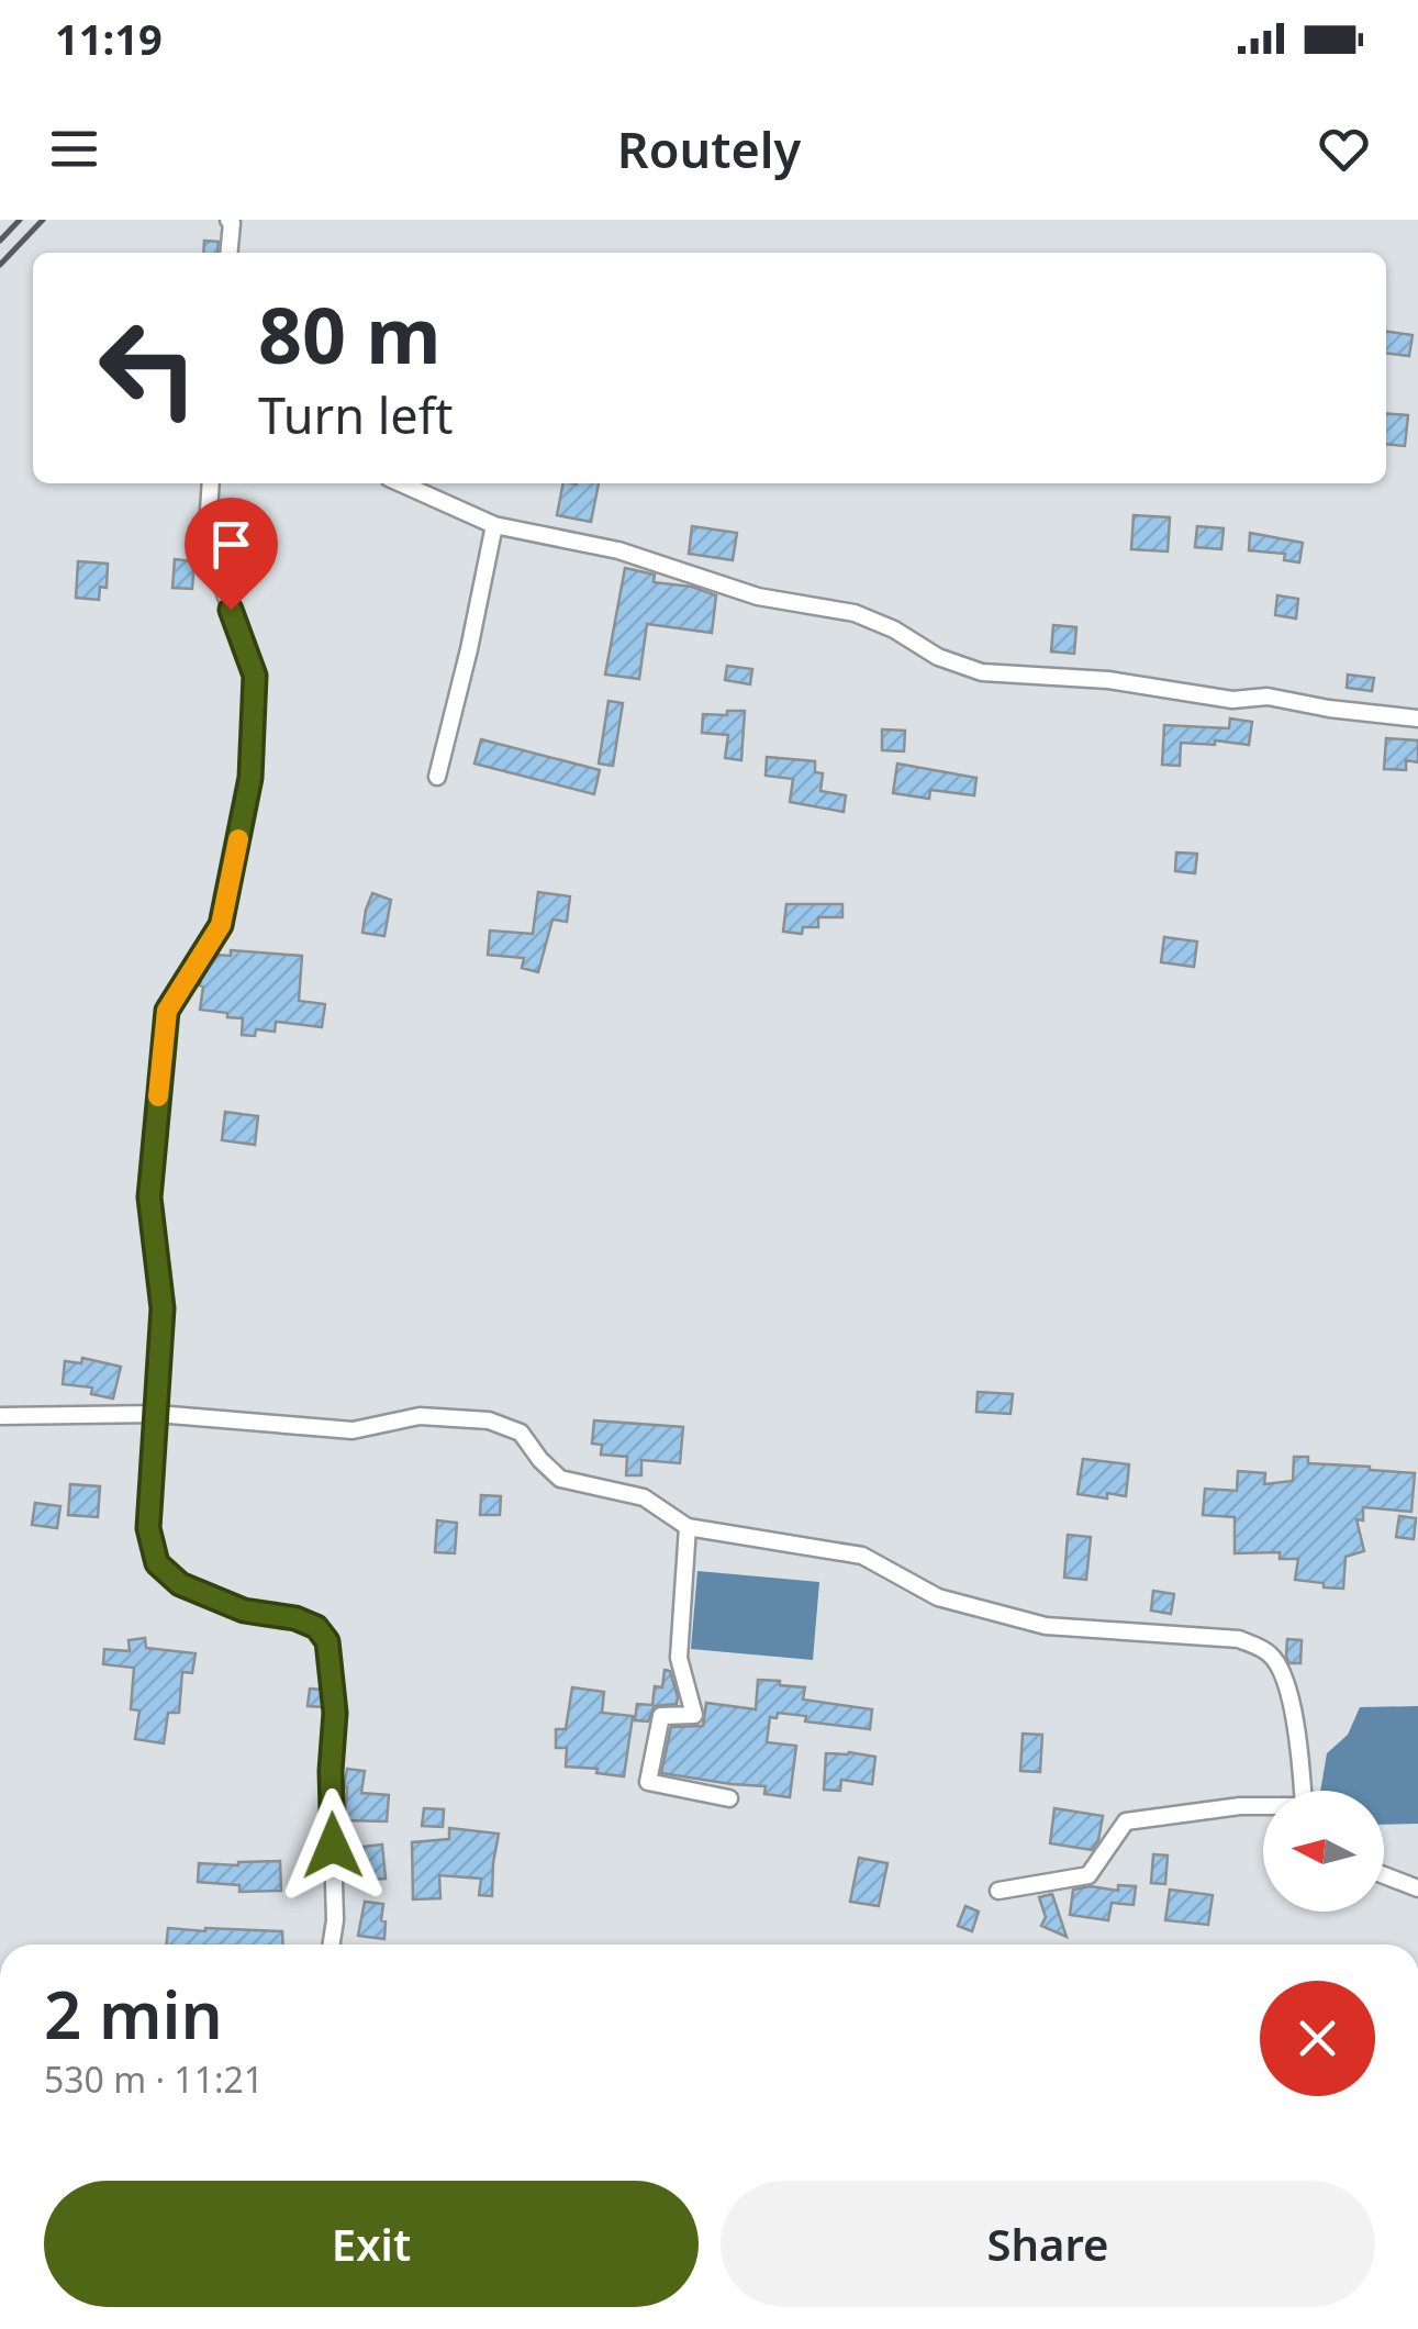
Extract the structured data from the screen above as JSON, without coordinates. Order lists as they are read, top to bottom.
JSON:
{
  "north": "left",
  "page": {
    "status": "11:19",
    "header": "Routely",
    "turn": ["80 m", "Turn left"],
    "heading": ["2 min", "530 m · 11:21"],
    "buttons": ["Exit", "Share"]
  }
}
